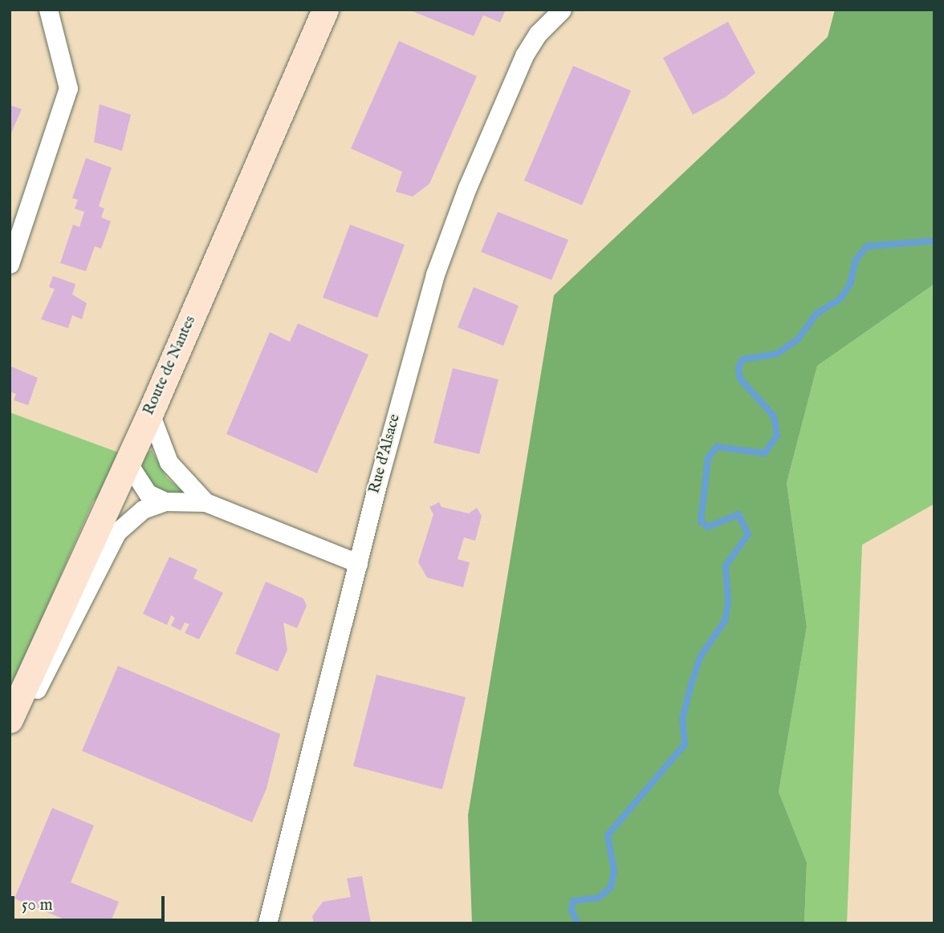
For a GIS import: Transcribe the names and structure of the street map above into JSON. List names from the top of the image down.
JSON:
{
  "streets": {
    "main road": ["Route de Nantes"],
    "street": ["Rue d'Alsace"]
  },
  "scale_bar": "50 m"
}
